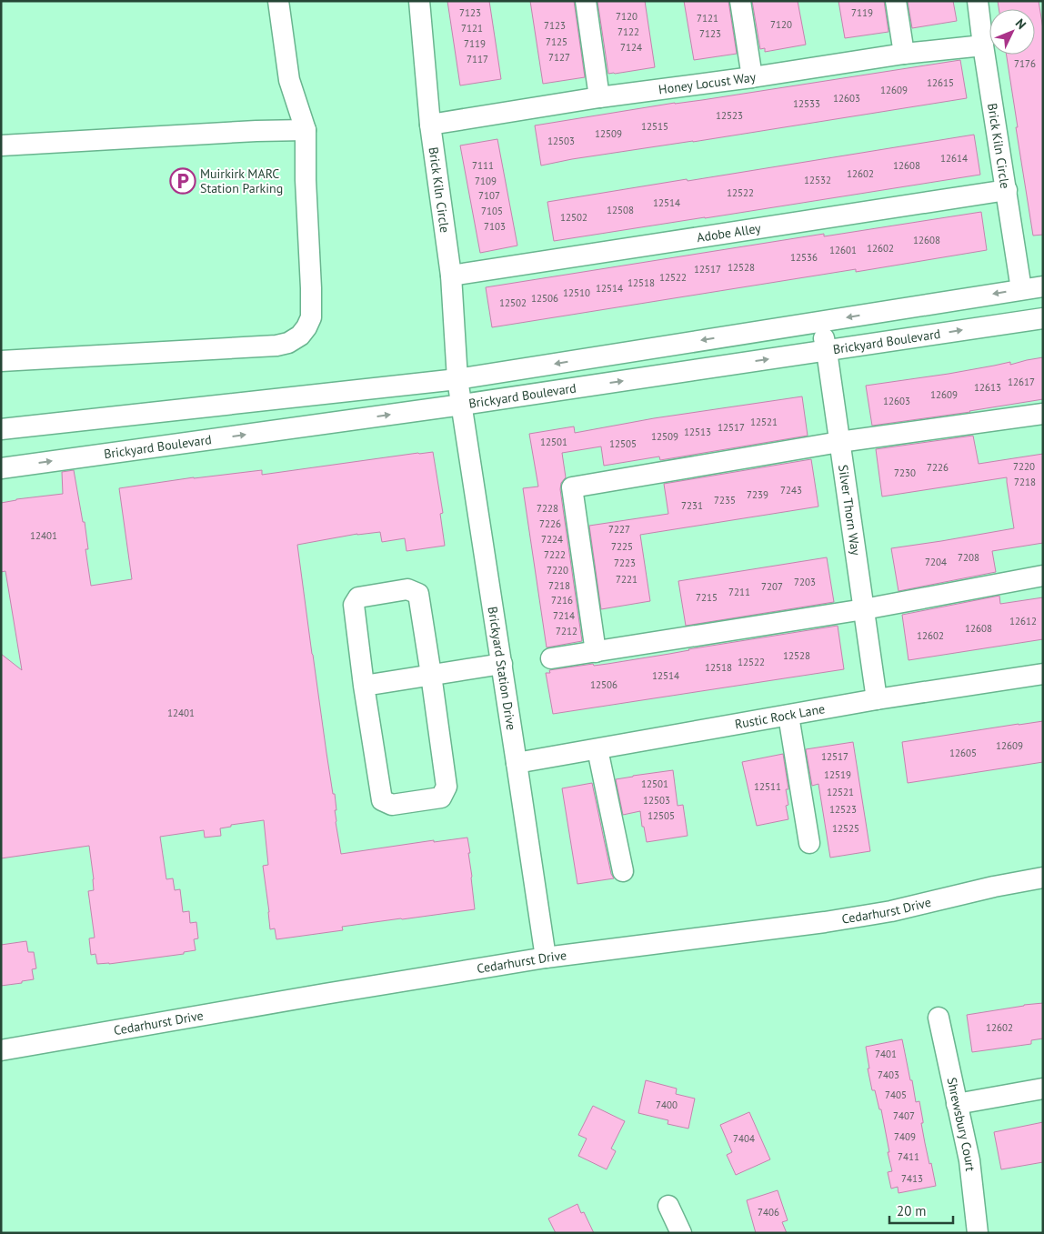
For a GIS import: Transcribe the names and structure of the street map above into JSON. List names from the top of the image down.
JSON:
{
  "streets": {
    "street": [
      "Honey Locust Way",
      "Brick Kiln Circle",
      "Adobe Alley",
      "Brickyard Boulevard",
      "Silver Thorn Way",
      "Brickyard Station Drive",
      "Rustic Rock Lane",
      "Cedarhurst Drive",
      "Shrewsbury Court"
    ]
  },
  "crossings": [
    ["Honey Locust Way", "Brick Kiln Circle"],
    ["Brick Kiln Circle", "Adobe Alley"],
    ["Brick Kiln Circle", "Brickyard Boulevard"],
    ["Brick Kiln Circle", "Brickyard Station Drive"],
    ["Brickyard Boulevard", "Silver Thorn Way"],
    ["Brickyard Boulevard", "Brickyard Station Drive"],
    ["Silver Thorn Way", "Rustic Rock Lane"],
    ["Brickyard Station Drive", "Rustic Rock Lane"],
    ["Brickyard Station Drive", "Cedarhurst Drive"]
  ],
  "places": {
    "parking": ["Muirkirk MARC Station Parking"]
  },
  "house_numbers": [
    "7123",
    "7119",
    "7120",
    "7121",
    "7120",
    "7123",
    "7121",
    "7122",
    "7123",
    "7125",
    "7119",
    "7124",
    "7127",
    "7117",
    "7176",
    "12615",
    "12609",
    "12603",
    "12533",
    "12523",
    "12515",
    "12509",
    "12503",
    "12614",
    "7111",
    "12608",
    "12602",
    "12532",
    "7109",
    "12522",
    "7107",
    "12514",
    "12508",
    "7105",
    "12502",
    "7103",
    "12608",
    "12602",
    "12601",
    "12536",
    "12528",
    "12517",
    "12522",
    "12518",
    "12514",
    "12510",
    "12506",
    "12502",
    "12617",
    "12613",
    "12609",
    "12603",
    "12521",
    "12517",
    "12513",
    "12509",
    "12501",
    "12505",
    "7220",
    "7226",
    "7230",
    "7218",
    "7243",
    "7239",
    "7235",
    "7231",
    "7228",
    "7226",
    "7227",
    "12401",
    "7224",
    "7225",
    "7222",
    "7208",
    "7204",
    "7223",
    "7220",
    "7221",
    "7203",
    "7218",
    "7207",
    "7211",
    "7215",
    "7216",
    "7214",
    "12612",
    "12608",
    "7212",
    "12602",
    "12528",
    "12522",
    "12518",
    "12514",
    "12506",
    "12401",
    "12609",
    "12605",
    "12517",
    "12519",
    "12501",
    "12511",
    "12521",
    "12503",
    "12523",
    "12505",
    "12525",
    "12602",
    "7401",
    "7403",
    "7405",
    "7400",
    "7407",
    "7409",
    "7404",
    "7411",
    "7413",
    "7406"
  ],
  "scale_bar": "20 m",
  "north": "top right"
}
